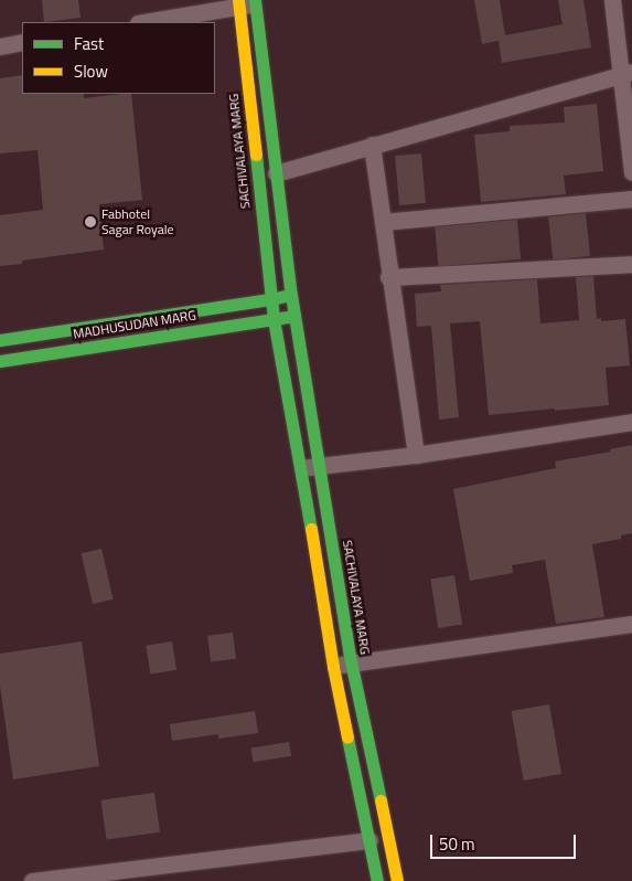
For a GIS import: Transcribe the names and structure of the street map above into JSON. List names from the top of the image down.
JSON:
{
  "streets": {
    "main road": ["SACHIVALAYA MARG", "MADHUSUDAN MARG"]
  },
  "crossings": [
    ["SACHIVALAYA MARG", "MADHUSUDAN MARG"]
  ],
  "places": ["Fabhotel Sagar Royale"],
  "legend": ["Fast", "Slow"],
  "scale_bar": "50 m"
}
